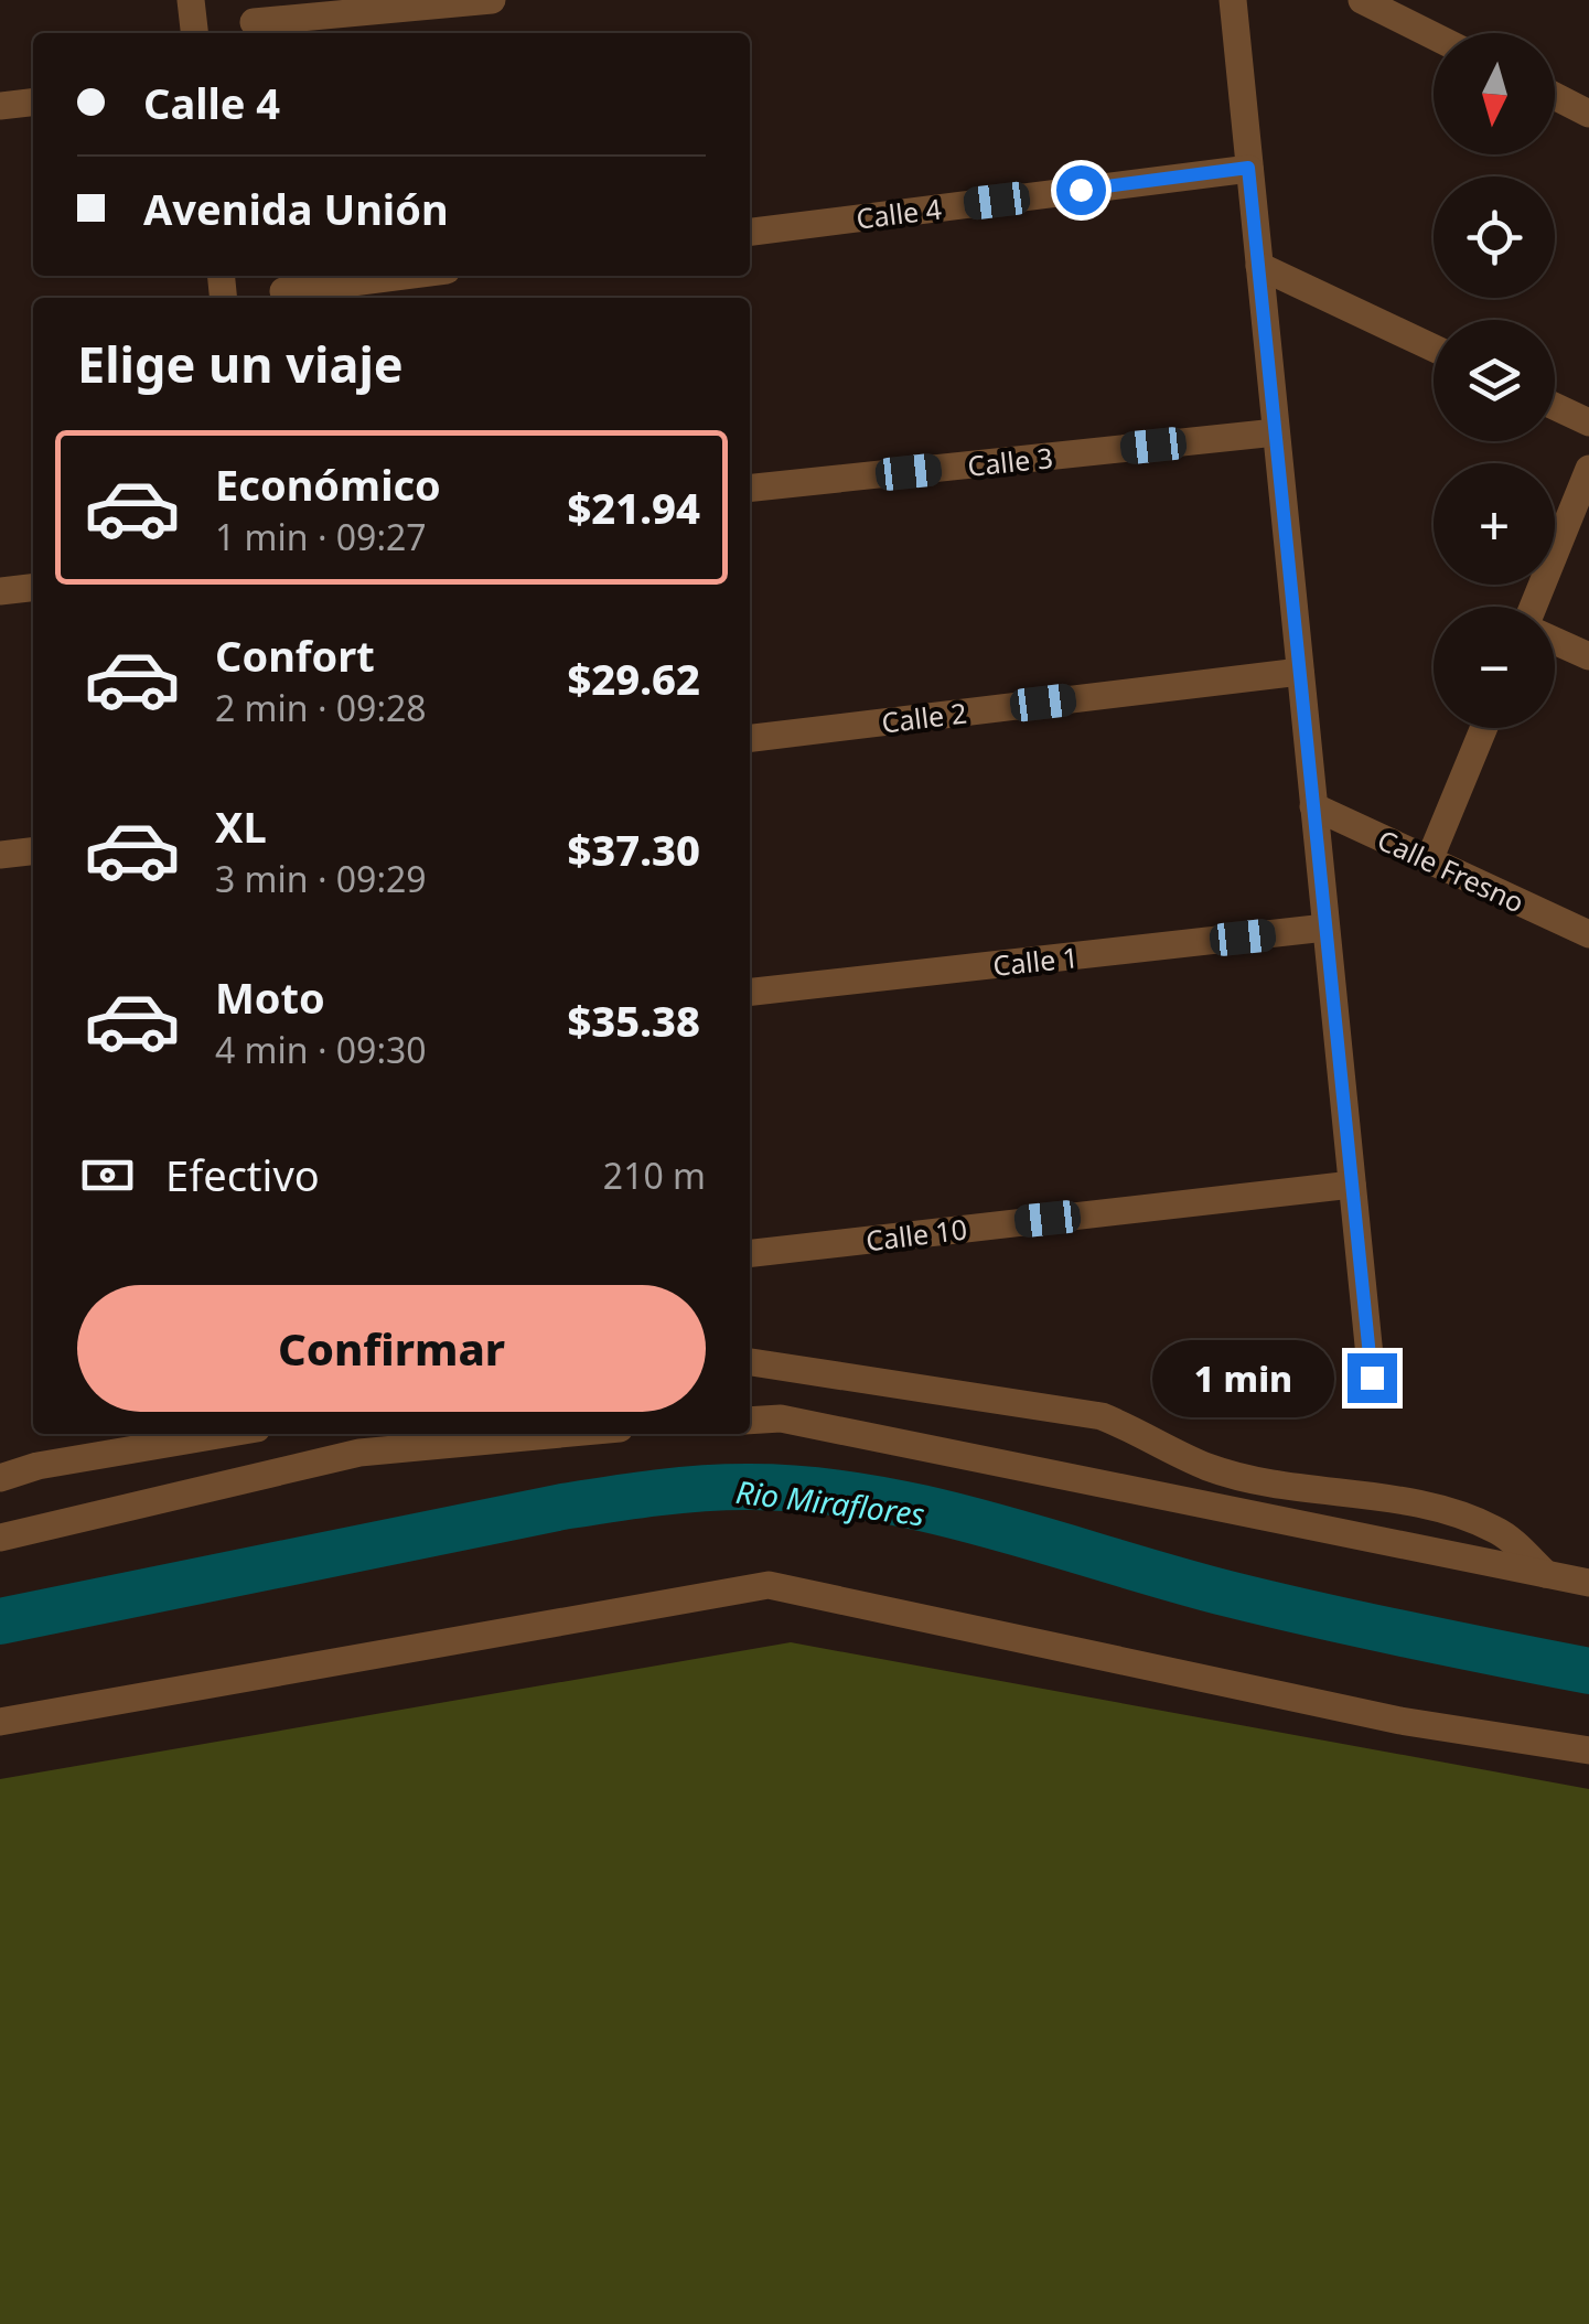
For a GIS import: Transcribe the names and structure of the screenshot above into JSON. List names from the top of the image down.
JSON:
{
  "streets": {
    "street": [
      "Calle 4",
      "Calle 3",
      "Calle 2",
      "Calle Fresno",
      "Calle 1",
      "Calle 10"
    ]
  },
  "water": ["Rio Miraflores"],
  "north": "bottom",
  "page": {
    "map_buttons": ["+", "−"],
    "banner": ["Calle 4", "Avenida Unión"],
    "heading": "Elige un viaje",
    "list": [
      {
        "name": "Económico",
        "note": "1 min · 09:27",
        "value": "$21.94"
      },
      {
        "name": "Confort",
        "note": "2 min · 09:28",
        "value": "$29.62"
      },
      {
        "name": "XL",
        "note": "3 min · 09:29",
        "value": "$37.30"
      },
      {
        "name": "Moto",
        "note": "4 min · 09:30",
        "value": "$35.38"
      }
    ],
    "pay": ["Efectivo", "210 m"],
    "buttons": "Confirmar",
    "bubble": "1 min"
  }
}
